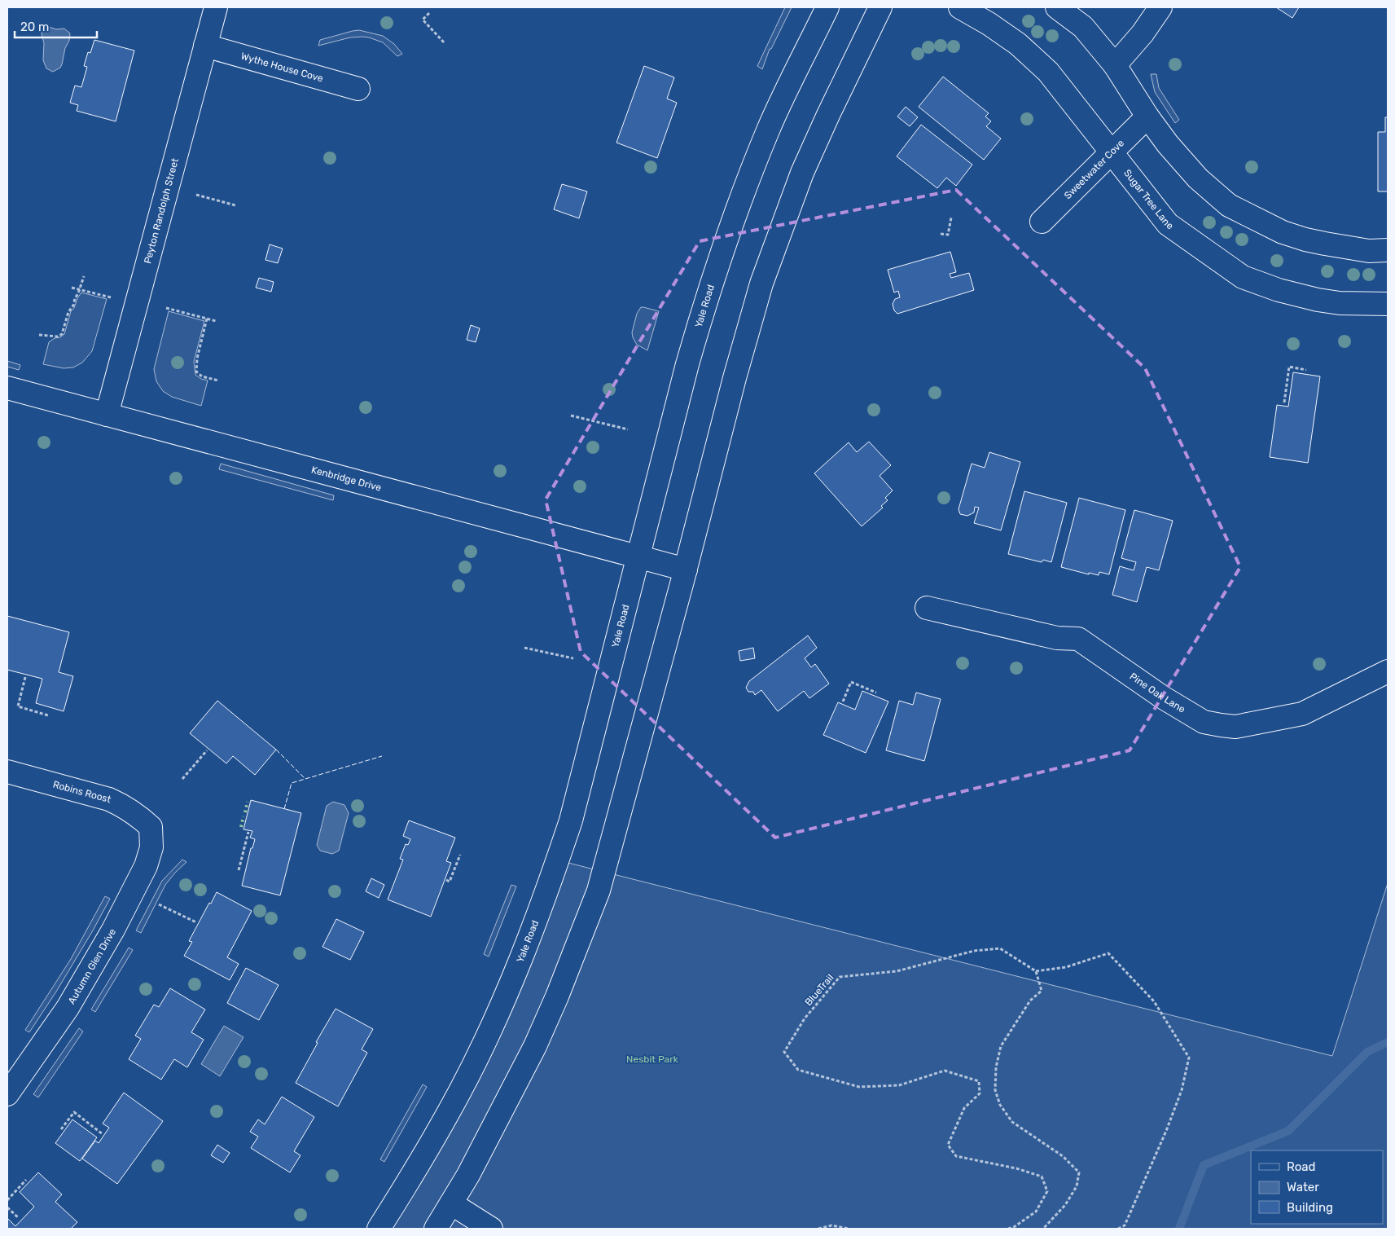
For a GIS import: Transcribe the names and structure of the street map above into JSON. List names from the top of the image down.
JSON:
{
  "streets": {
    "street": [
      "Wythe House Cove",
      "Sweetwater Cove",
      "Sugar Tree Lane",
      "Peyton Randolph Street",
      "Yale Road",
      "Kenbridge Drive",
      "Pine Oak Lane",
      "Robins Roost",
      "Autumn Glen Drive"
    ],
    "path": ["BlueTrail"]
  },
  "crossings": [
    ["Wythe House Cove", "Peyton Randolph Street"],
    ["Sweetwater Cove", "Sugar Tree Lane"],
    ["Peyton Randolph Street", "Kenbridge Drive"],
    ["Yale Road", "Kenbridge Drive"],
    ["Robins Roost", "Autumn Glen Drive"]
  ],
  "parks": ["Nesbit Park"],
  "legend": ["Road", "Water", "Building"],
  "scale_bar": "20 m"
}
